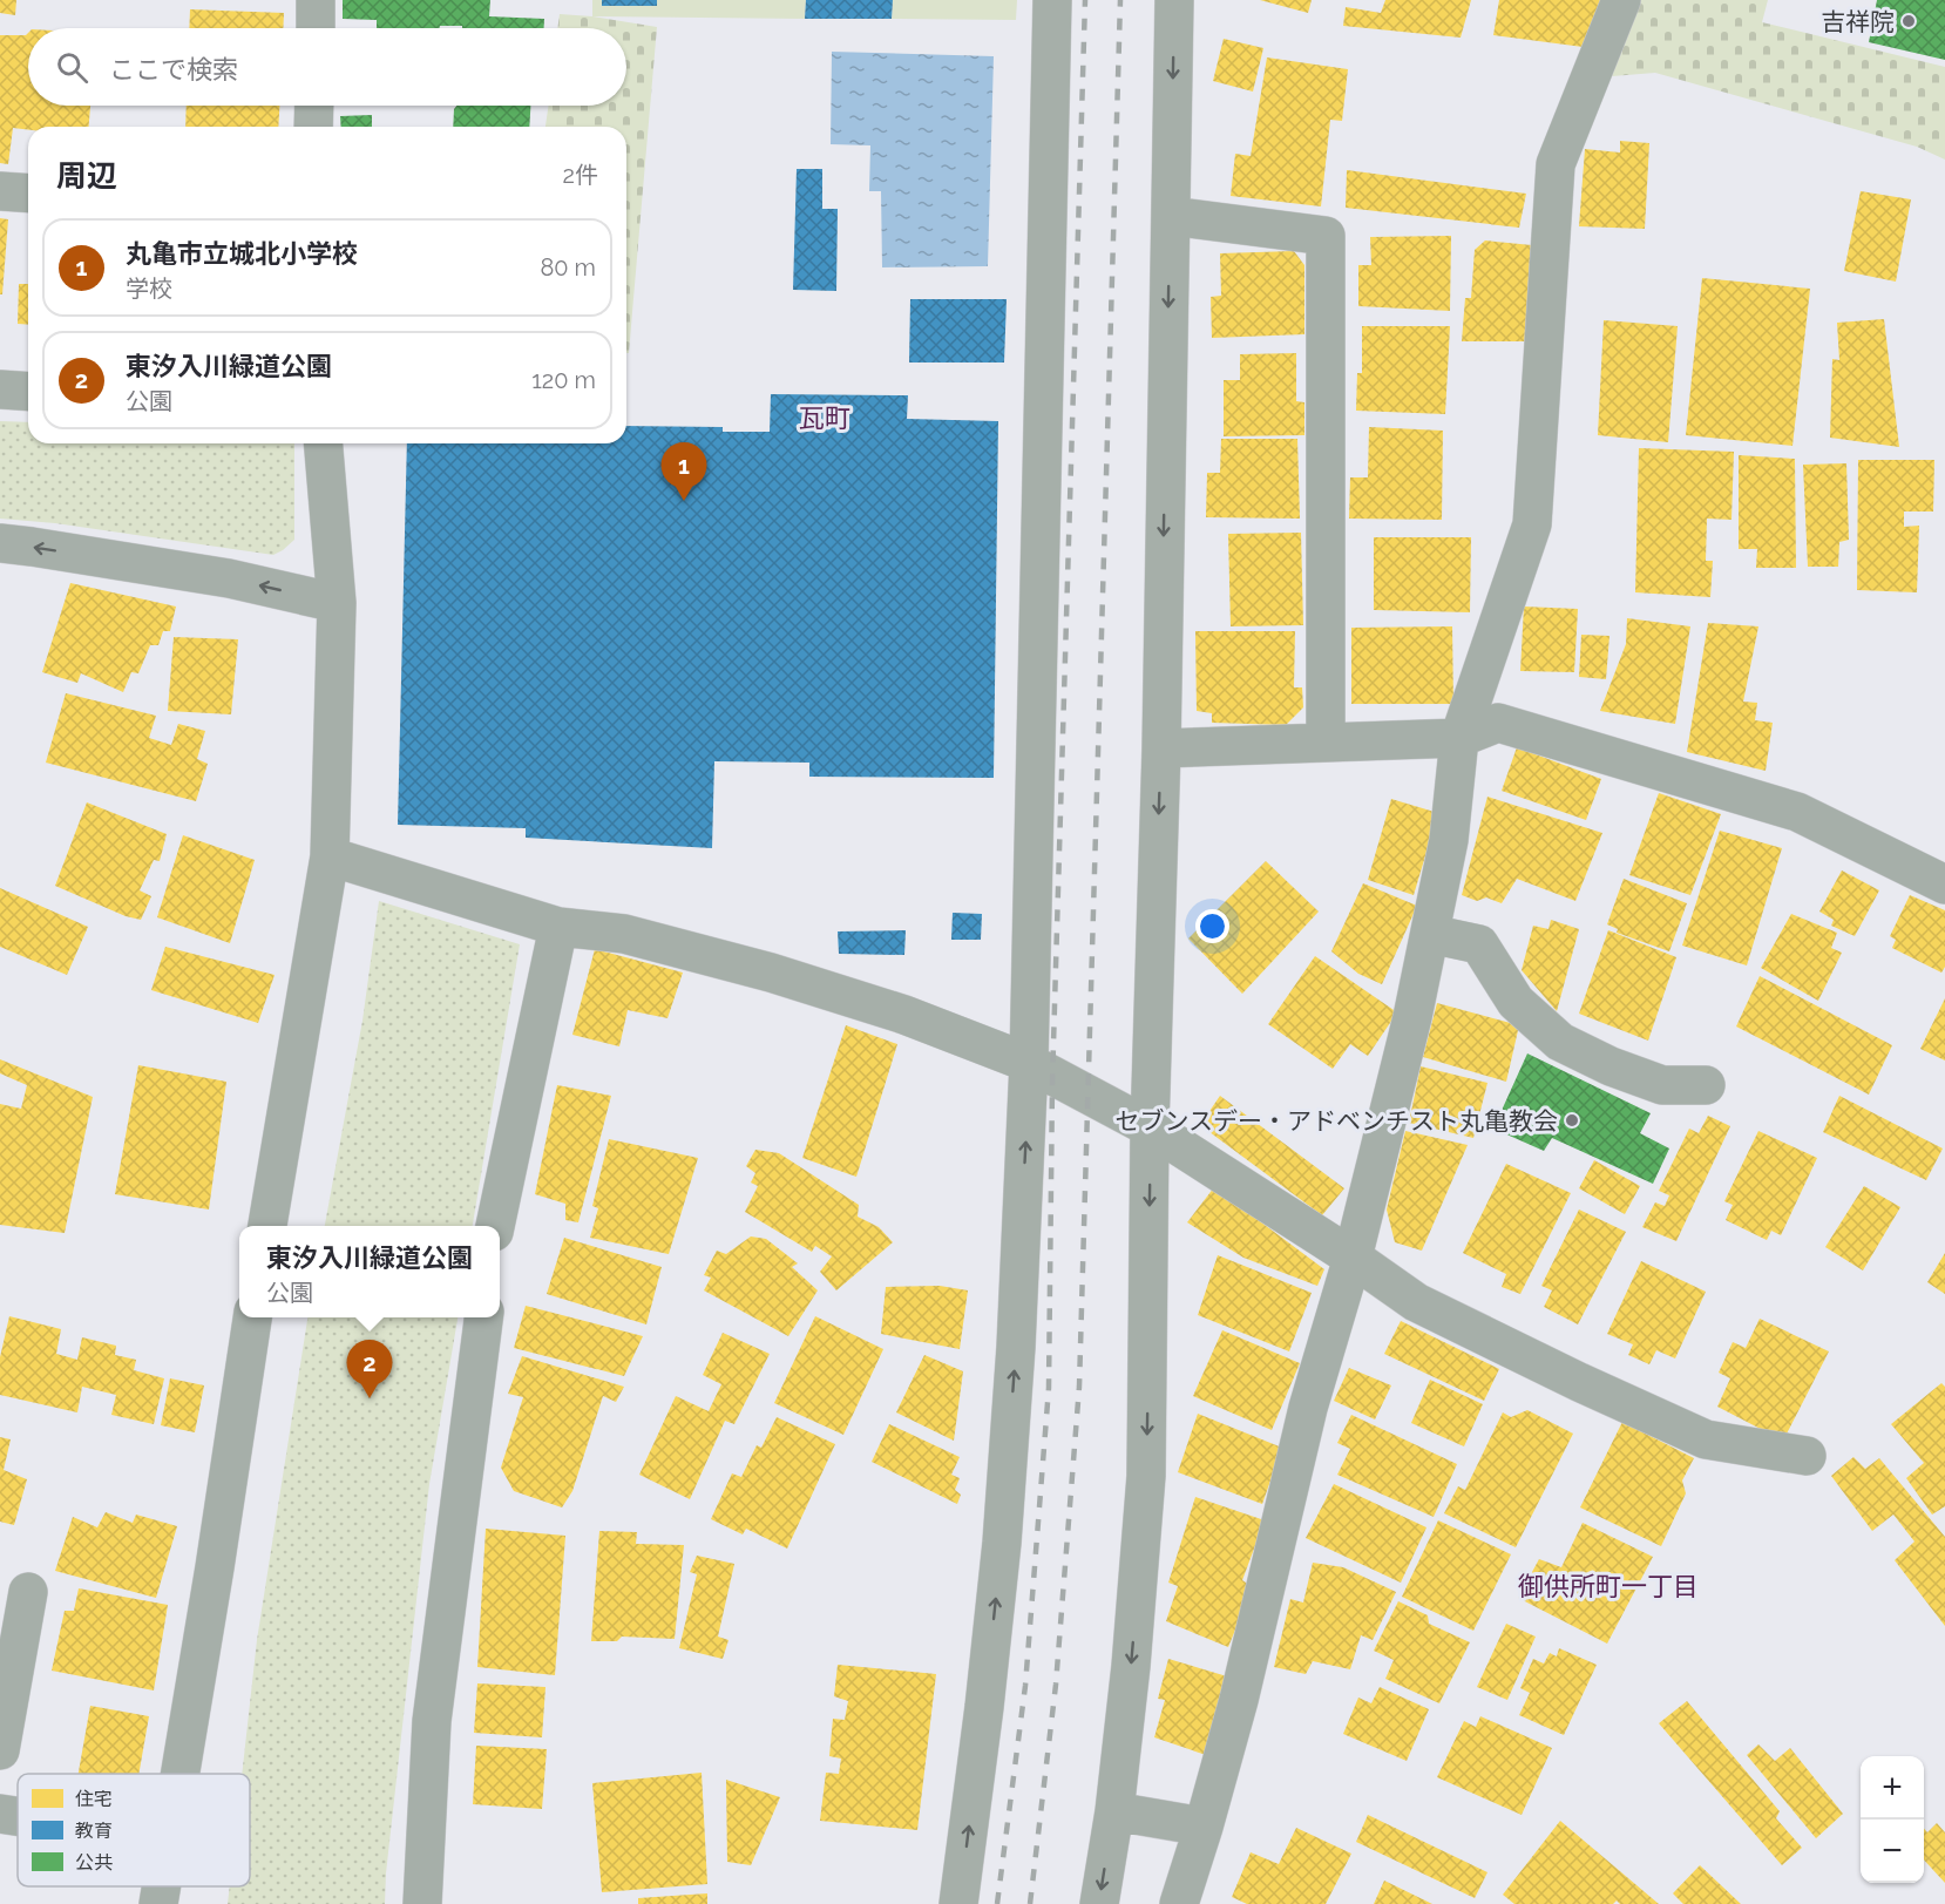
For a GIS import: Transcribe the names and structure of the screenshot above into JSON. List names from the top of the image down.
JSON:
{
  "districts": ["瓦町", "御供所町一丁目"],
  "places": ["吉祥院", "セブンスデー・アドベンチスト丸亀教会"],
  "legend": ["住宅", "教育", "公共"],
  "page": {
    "search": "ここで検索",
    "heading": ["周辺", "2件"],
    "list": [
      {
        "mark": "1",
        "name": "丸亀市立城北小学校",
        "note": "学校",
        "value": "80 m"
      },
      {
        "mark": "2",
        "name": "東汐入川緑道公園",
        "note": "公園",
        "value": "120 m"
      }
    ],
    "pins": ["1", "2"],
    "popup": ["東汐入川緑道公園", "公園"],
    "map_buttons": ["+", "−"]
  }
}
